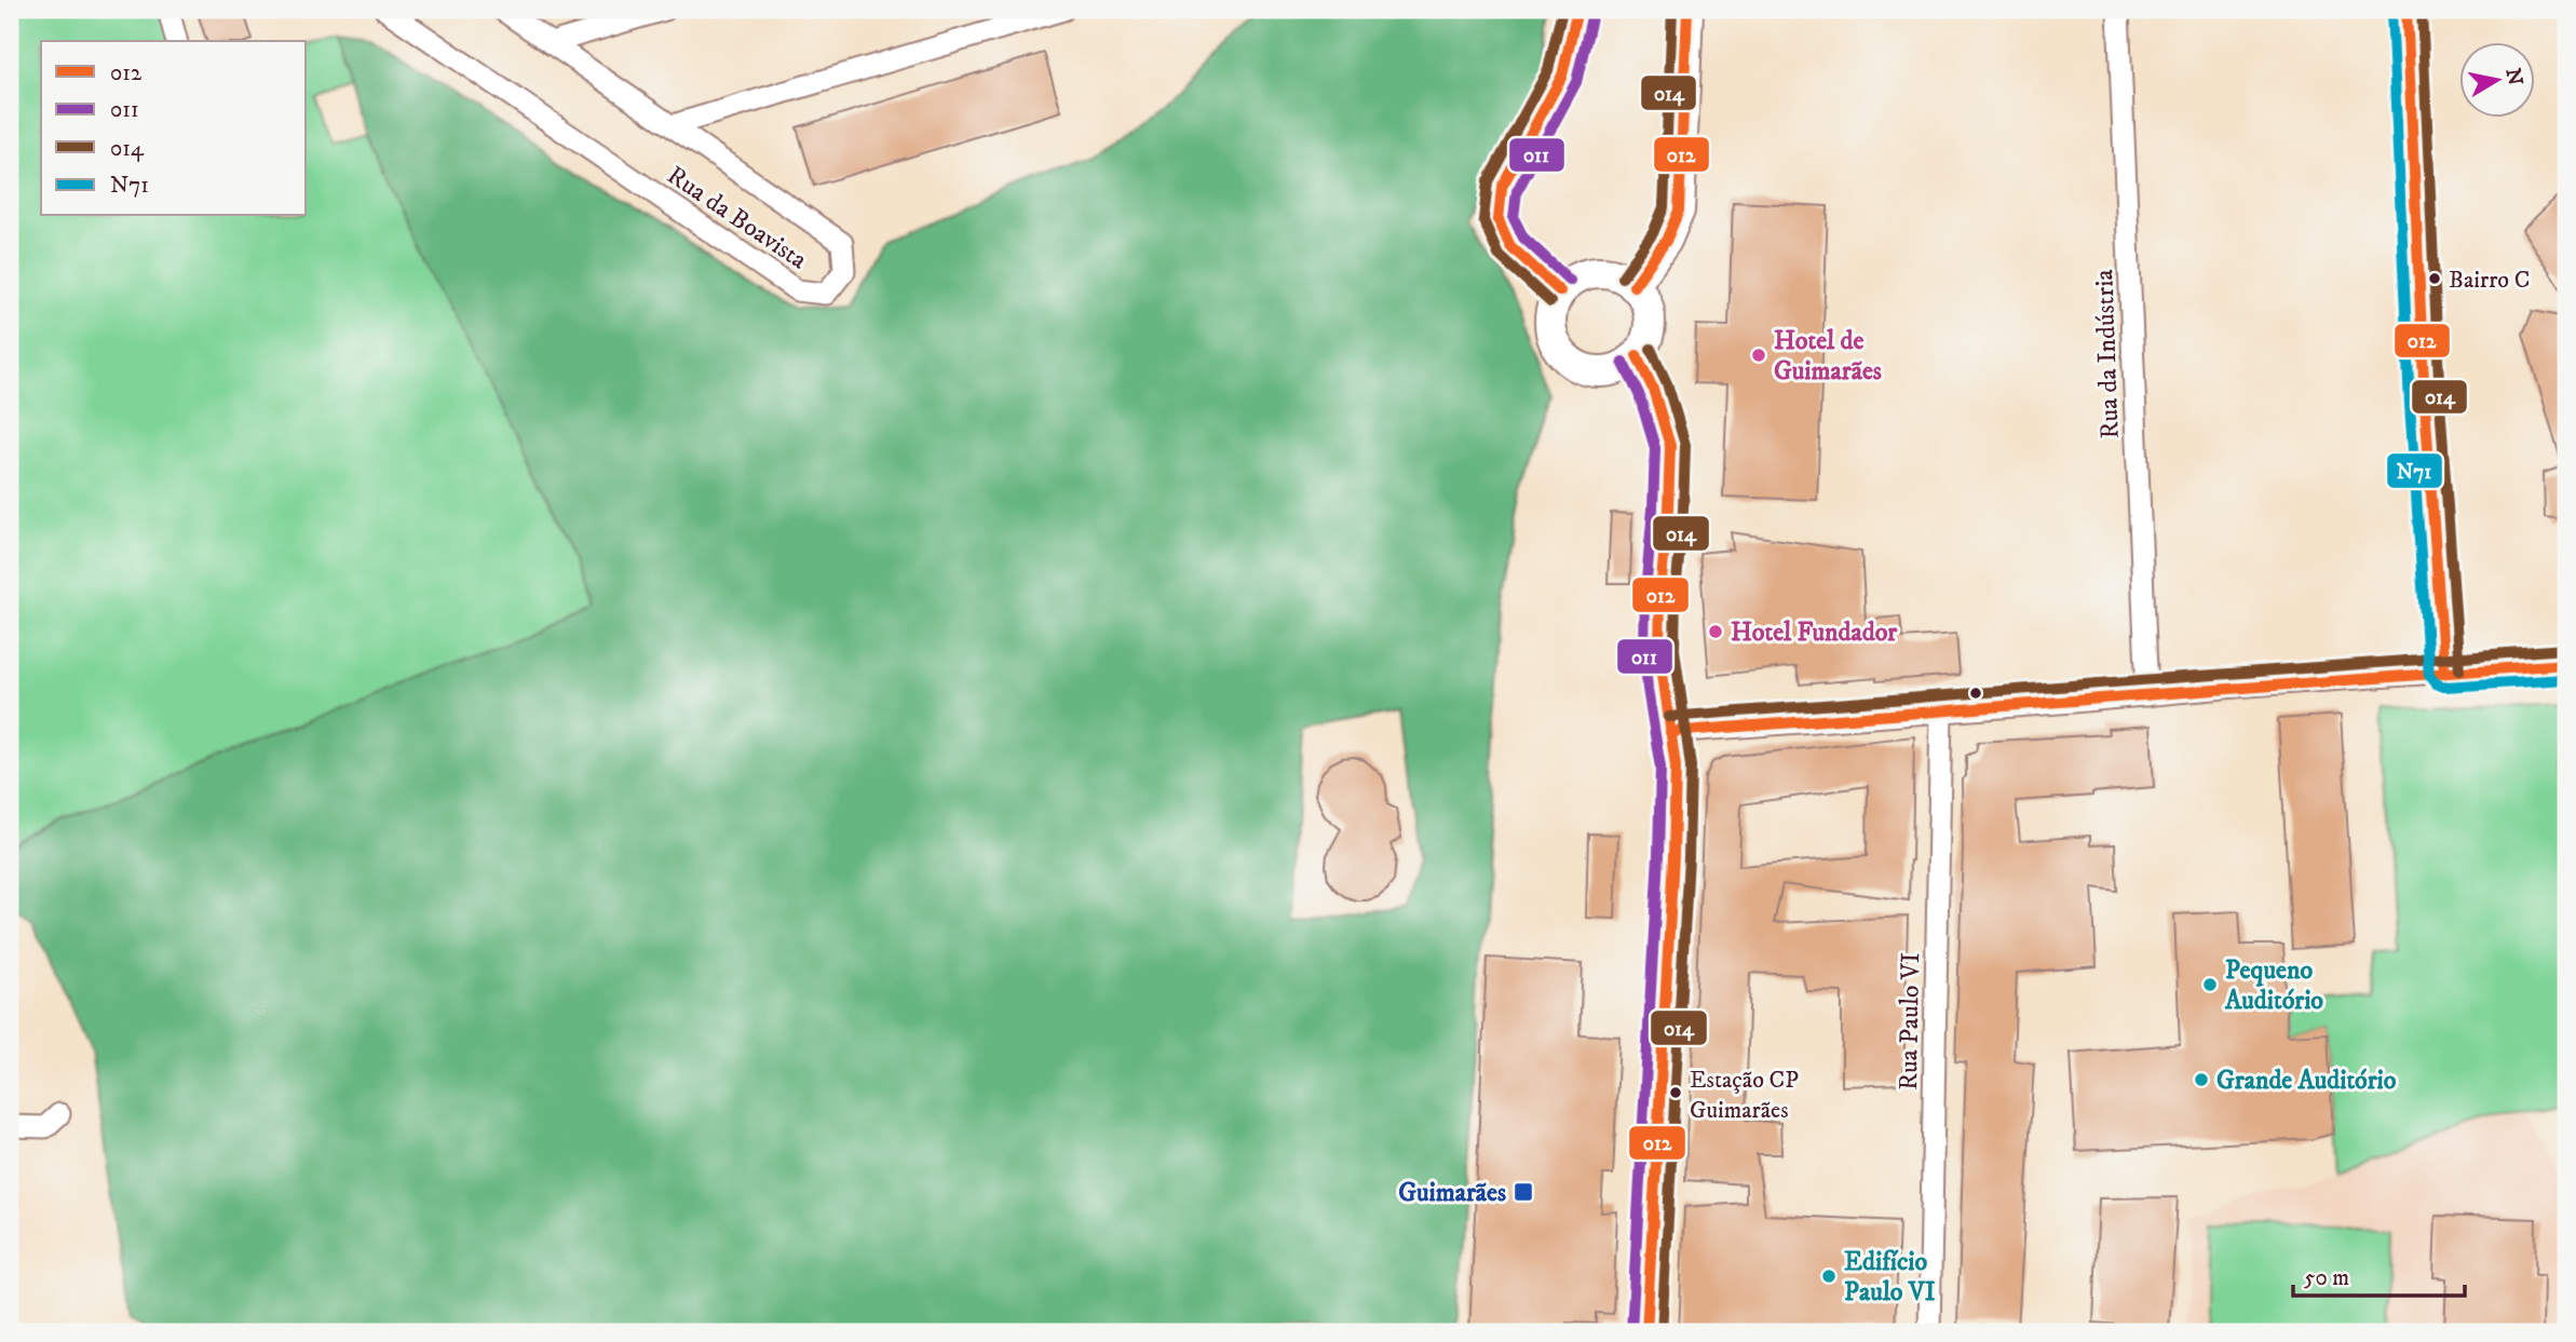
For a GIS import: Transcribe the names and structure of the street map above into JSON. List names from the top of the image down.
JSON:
{
  "streets": {
    "street": ["Rua da Boavista", "Rua da Indústria", "Rua Paulo VI"]
  },
  "places": {
    "other": [
      "Bairro C",
      "Hotel de Guimarães",
      "Hotel Fundador",
      "Pequeno Auditório",
      "Grande Auditório",
      "Estação CP Guimarães",
      "Edifício Paulo VI"
    ],
    "transit": ["Guimarães"]
  },
  "lines": [
    "transit line 012",
    "transit line 014",
    "transit line N71",
    "transit line 011"
  ],
  "legend": [
    "012",
    "011",
    "014",
    "N71"
  ],
  "scale_bar": "50 m",
  "north": "right"
}
